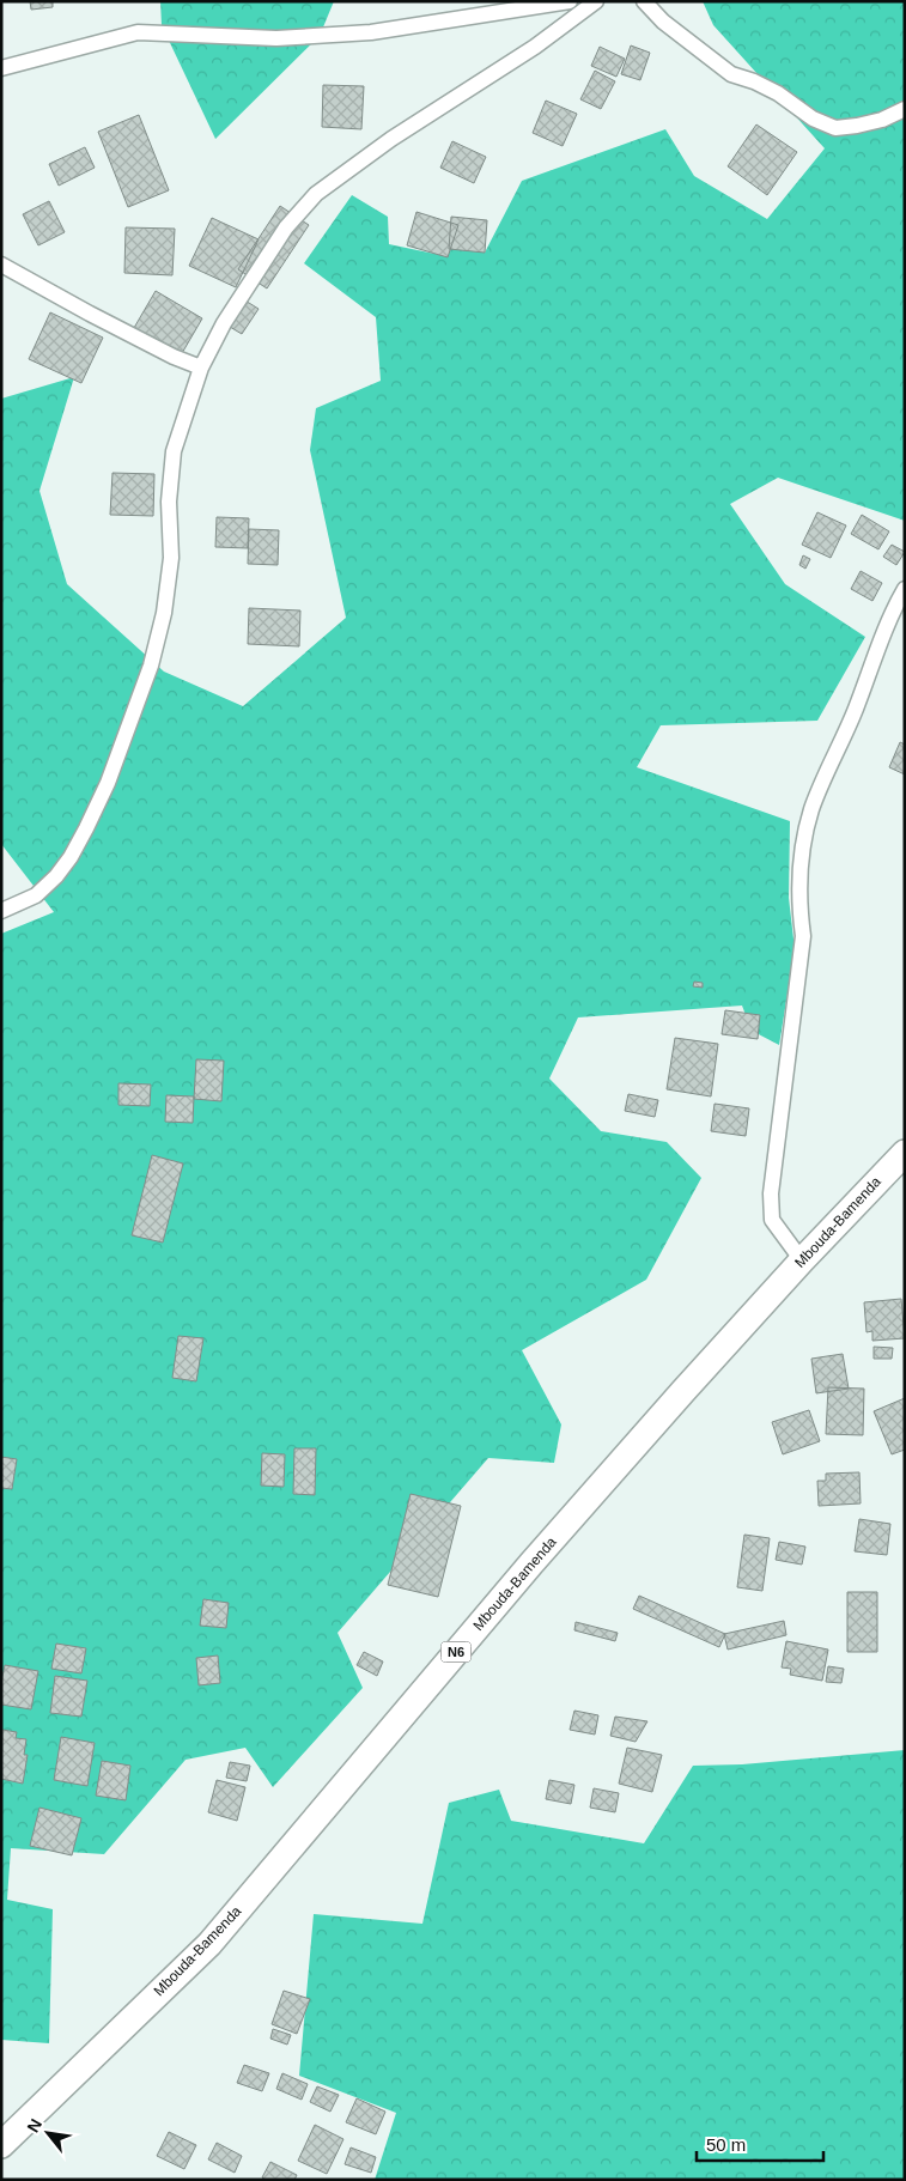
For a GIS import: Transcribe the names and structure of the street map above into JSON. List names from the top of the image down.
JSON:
{
  "streets": {
    "highway": ["Mbouda-Bamenda", "N6"]
  },
  "scale_bar": "50 m",
  "north": "top left"
}
